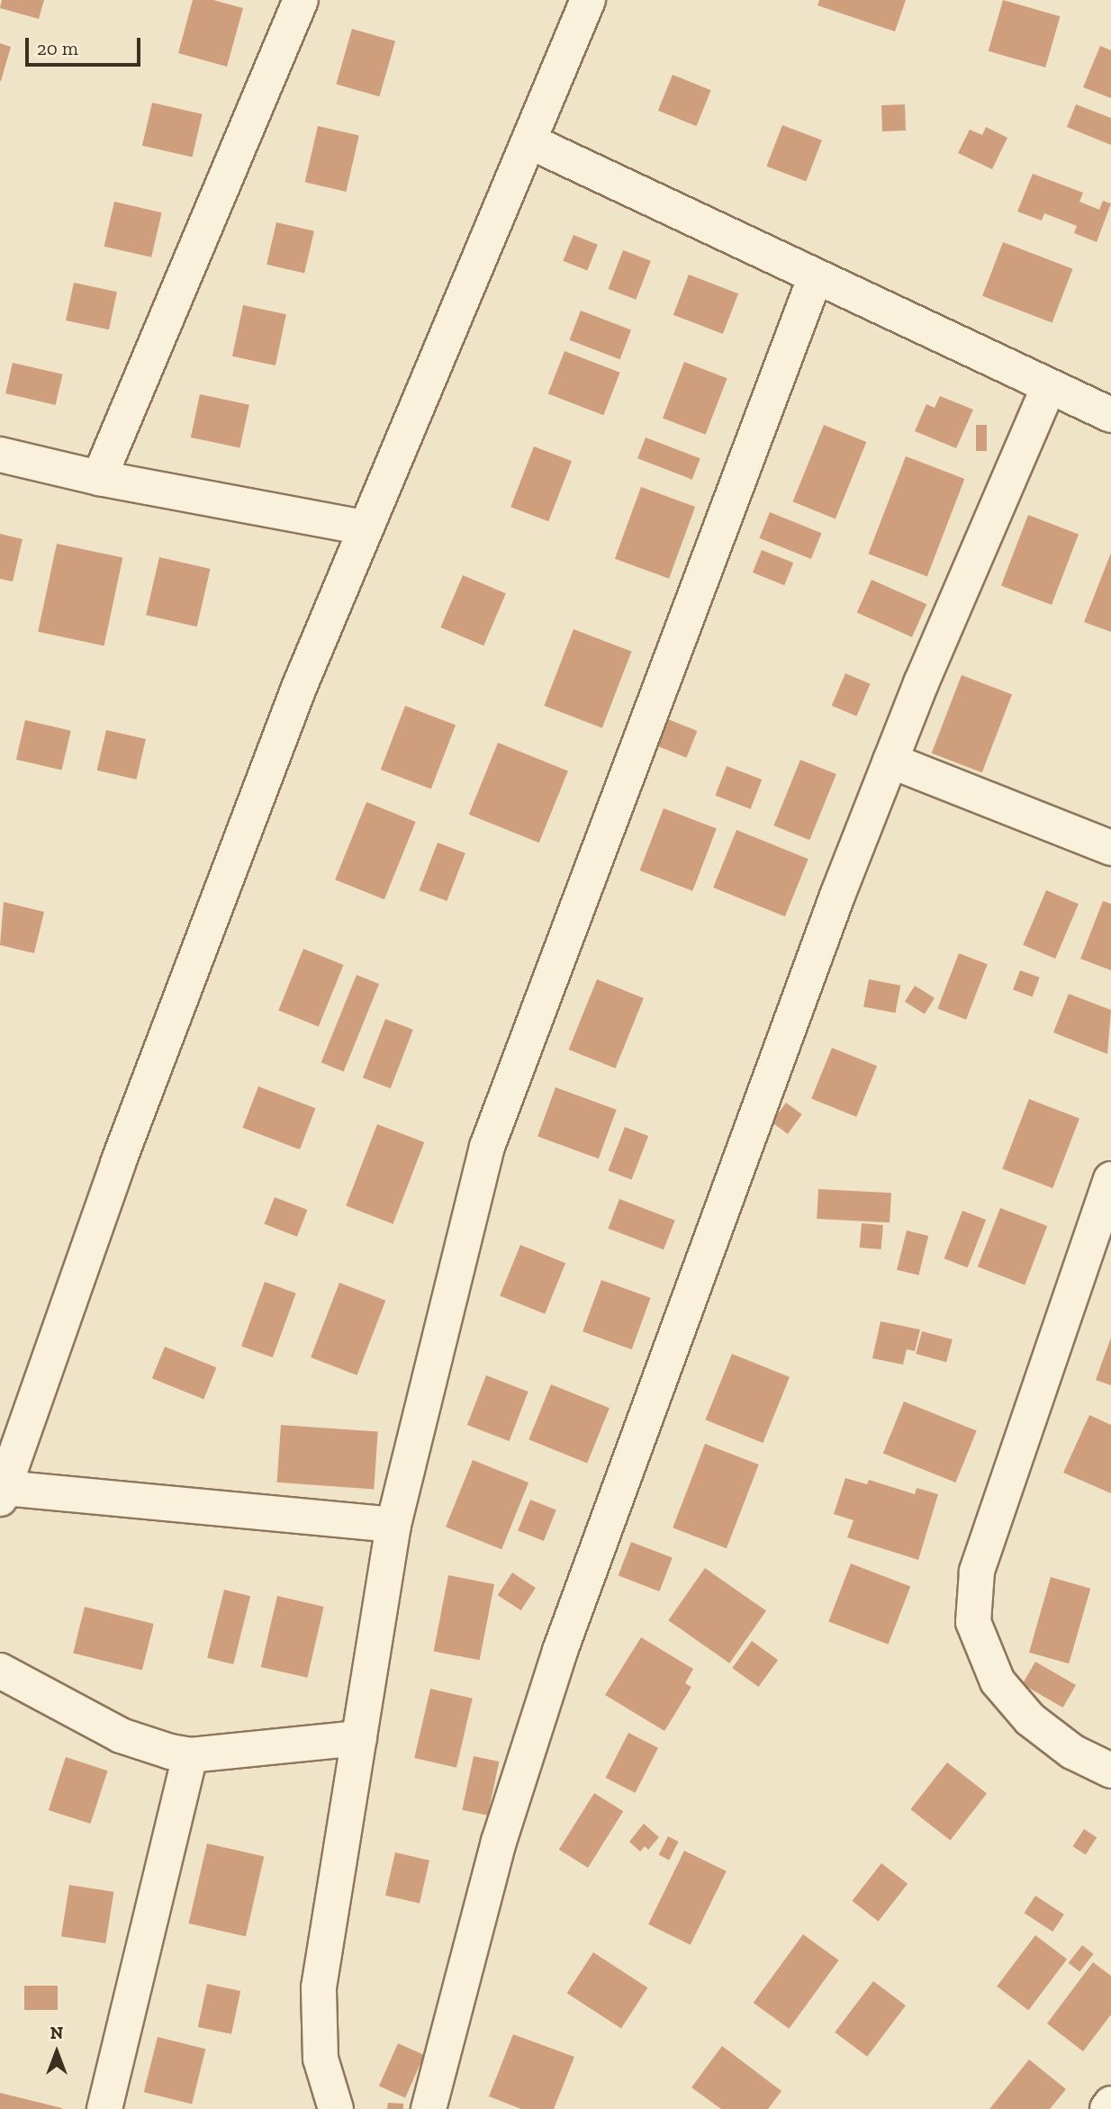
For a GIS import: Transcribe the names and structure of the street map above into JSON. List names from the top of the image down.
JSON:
{
  "scale_bar": "20 m",
  "north": "top"
}
